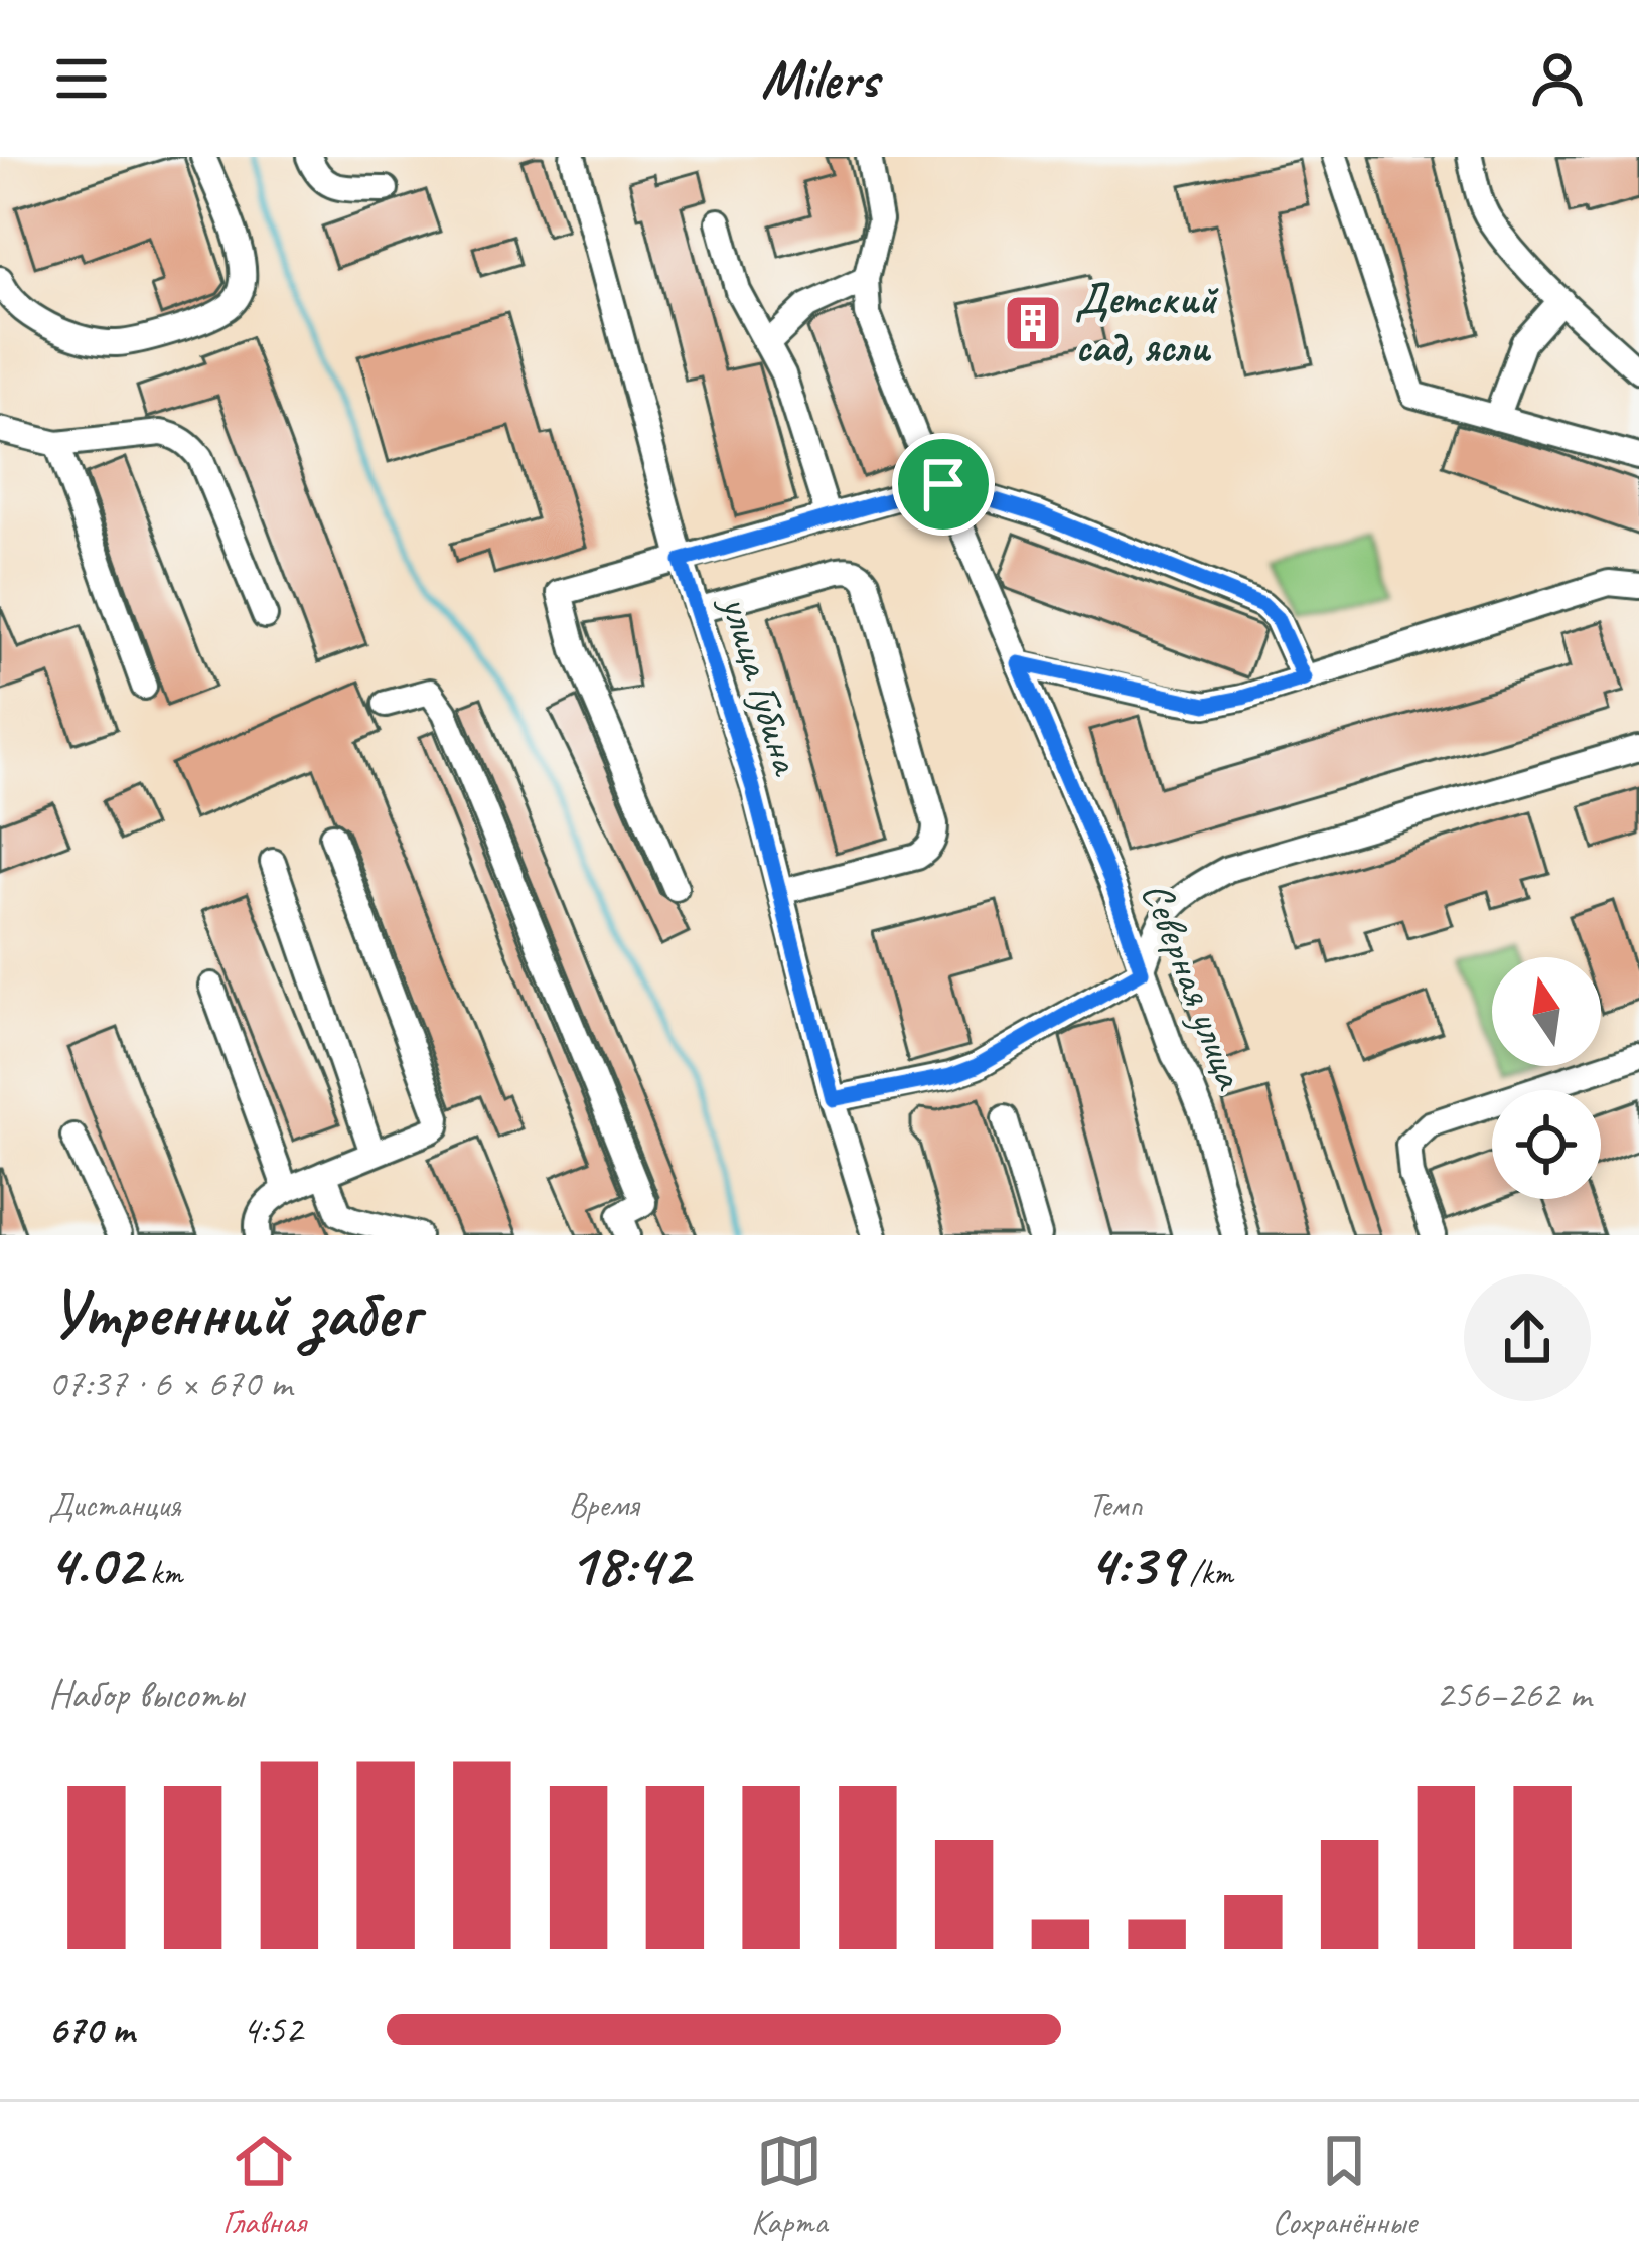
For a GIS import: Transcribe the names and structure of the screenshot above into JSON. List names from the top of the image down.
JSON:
{
  "streets": {
    "street": ["улица Губина", "Северная улица"]
  },
  "places": {
    "building": ["Детский сад, ясли"]
  },
  "north": "top",
  "page": {
    "header": "Milers",
    "heading": ["Утренний забег", "07:37 · 6 × 670 m"],
    "stats": [
      ["Дистанция", "4.02 km"],
      ["Время", "18:42"],
      ["Темп", "4:39 /km"]
    ],
    "chart": ["Набор высоты", "256–262 m"],
    "list": [
      {
        "name": "670 m",
        "note": "4:52"
      }
    ],
    "tabs": ["Главная", "Карта", "Сохранённые"]
  }
}
